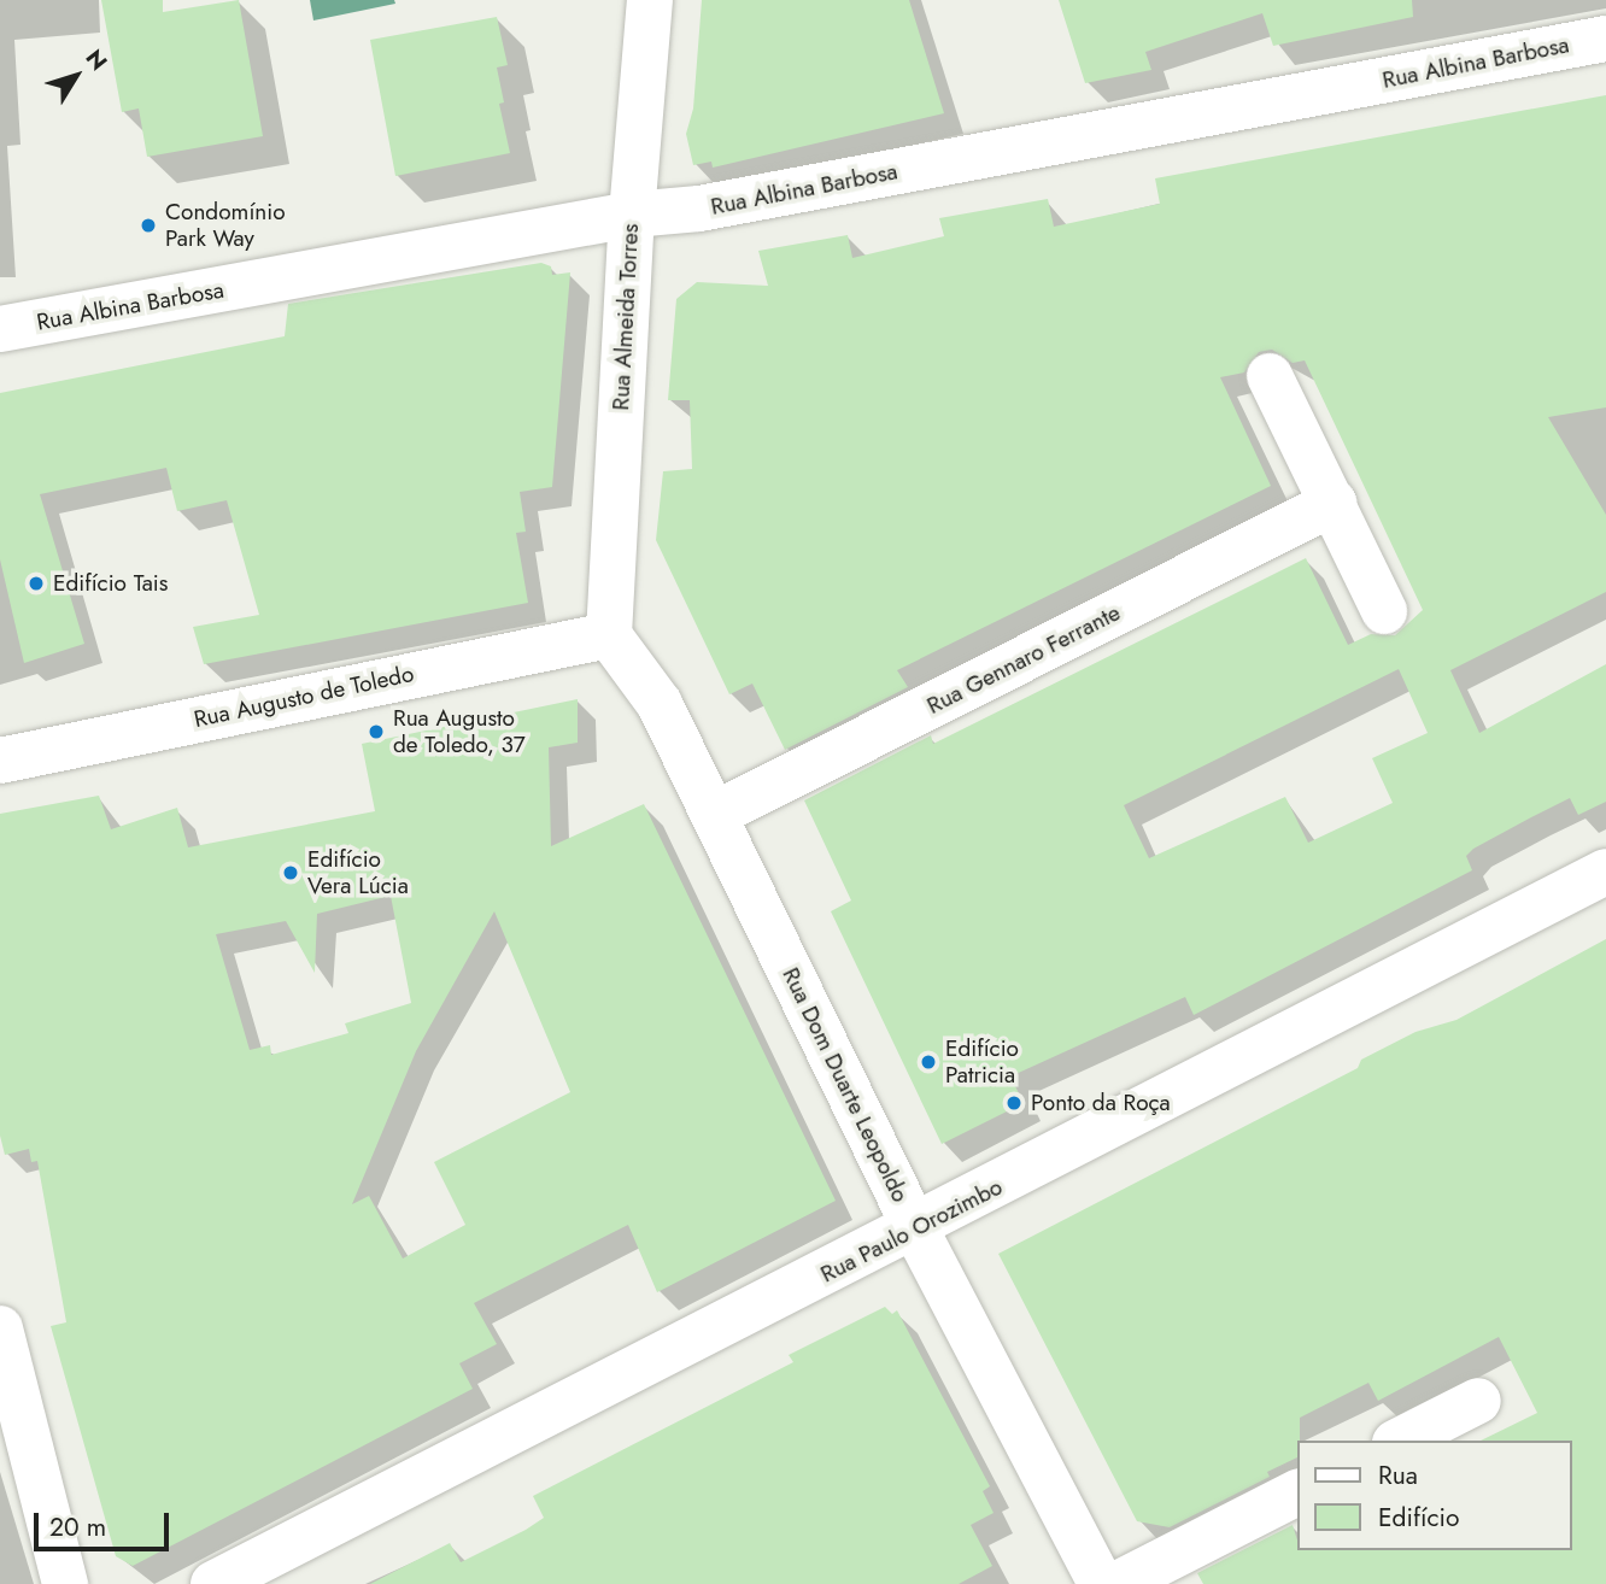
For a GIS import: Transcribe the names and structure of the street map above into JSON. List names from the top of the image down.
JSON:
{
  "streets": {
    "street": [
      "Rua Albina Barbosa",
      "Rua Almeida Torres",
      "Rua Gennaro Ferrante",
      "Rua Augusto de Toledo",
      "Rua Dom Duarte Leopoldo",
      "Rua Paulo Orozimbo"
    ]
  },
  "crossings": [
    ["Rua Albina Barbosa", "Rua Almeida Torres"],
    ["Rua Almeida Torres", "Rua Augusto de Toledo"],
    ["Rua Almeida Torres", "Rua Dom Duarte Leopoldo"],
    ["Rua Gennaro Ferrante", "Rua Dom Duarte Leopoldo"],
    ["Rua Augusto de Toledo", "Rua Dom Duarte Leopoldo"],
    ["Rua Dom Duarte Leopoldo", "Rua Paulo Orozimbo"]
  ],
  "places": [
    "Condomínio Park Way",
    "Edifício Tais",
    "Rua Augusto de Toledo, 37",
    "Edifício Vera Lúcia",
    "Edifício Patricia",
    "Ponto da Roça"
  ],
  "legend": ["Rua", "Edifício"],
  "scale_bar": "20 m",
  "north": "top right"
}
